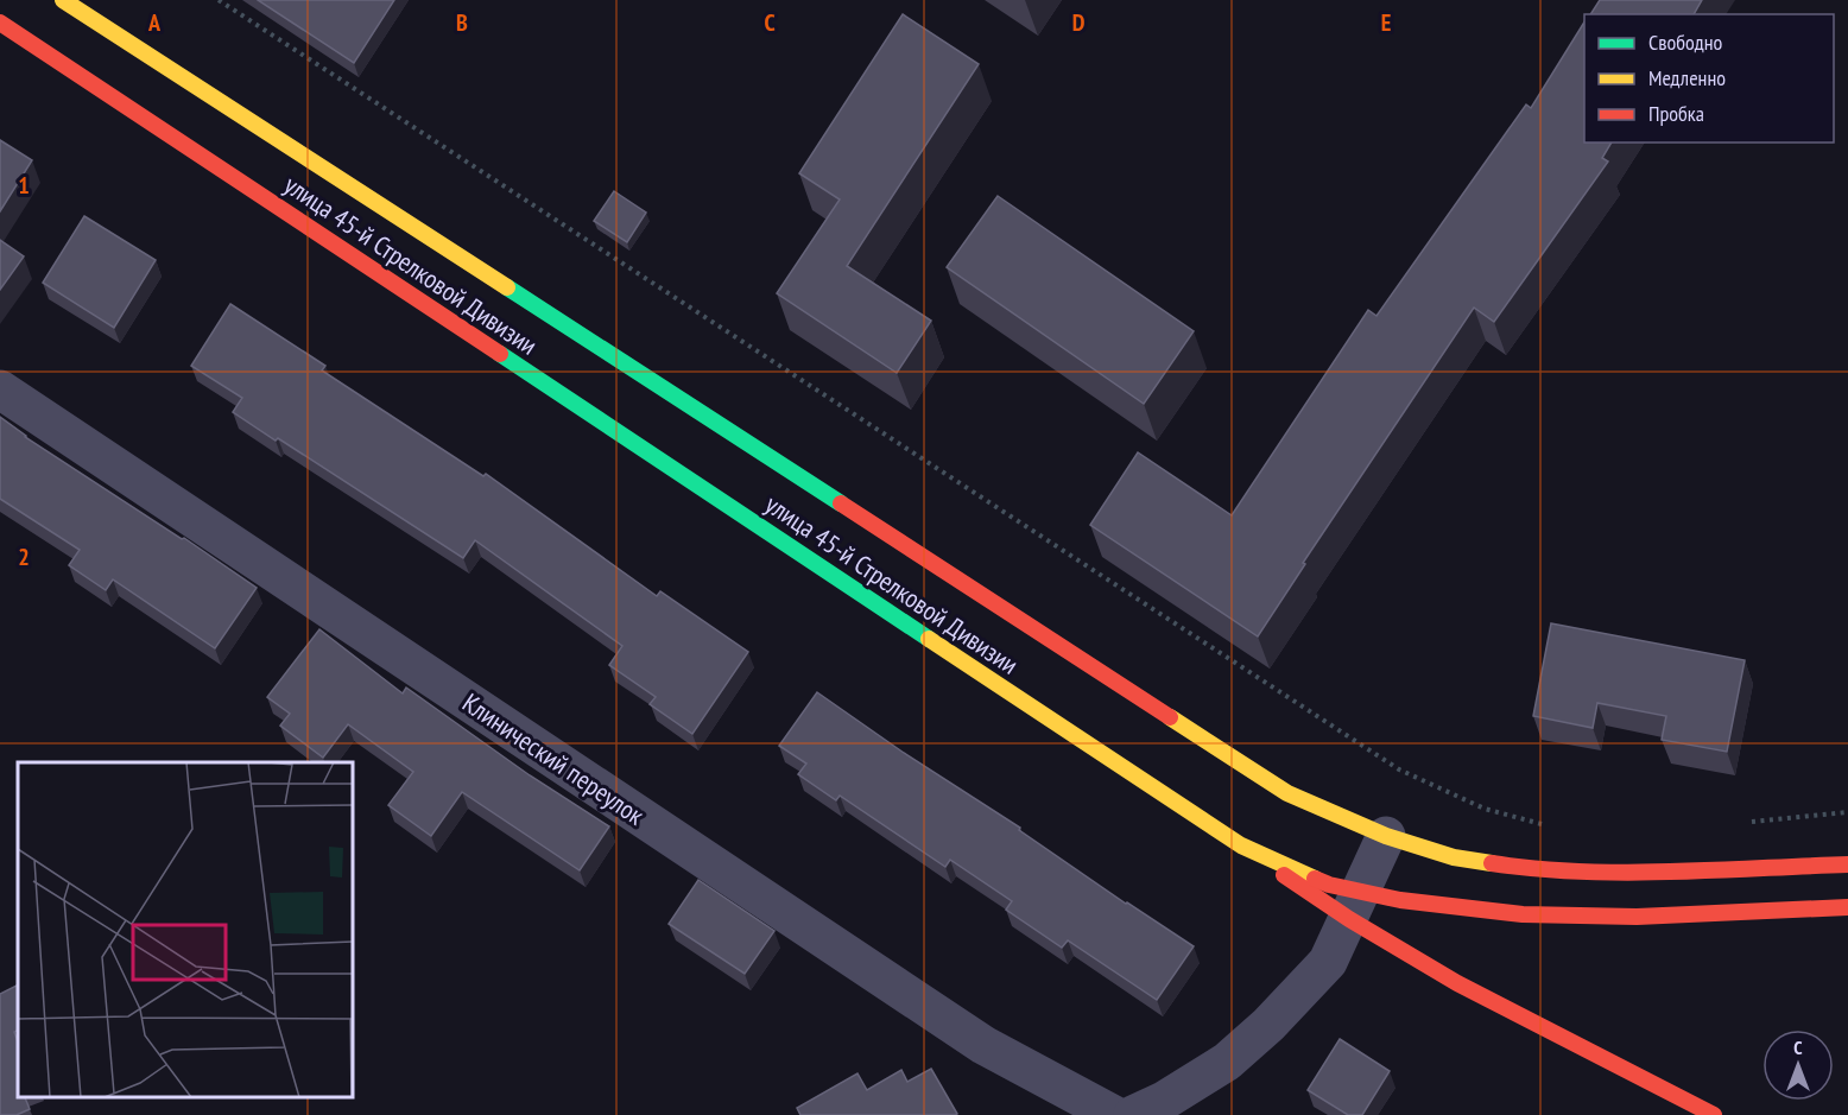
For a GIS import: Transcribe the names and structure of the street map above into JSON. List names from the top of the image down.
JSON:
{
  "streets": {
    "main road": ["улица 45-й Стрелковой Дивизии"],
    "street": ["Клинический переулок"]
  },
  "legend": ["Свободно", "Медленно", "Пробка"],
  "north": "top",
  "grid": {
    "columns": [
      "A",
      "B",
      "C",
      "D",
      "E"
    ],
    "rows": ["1", "2"]
  }
}
